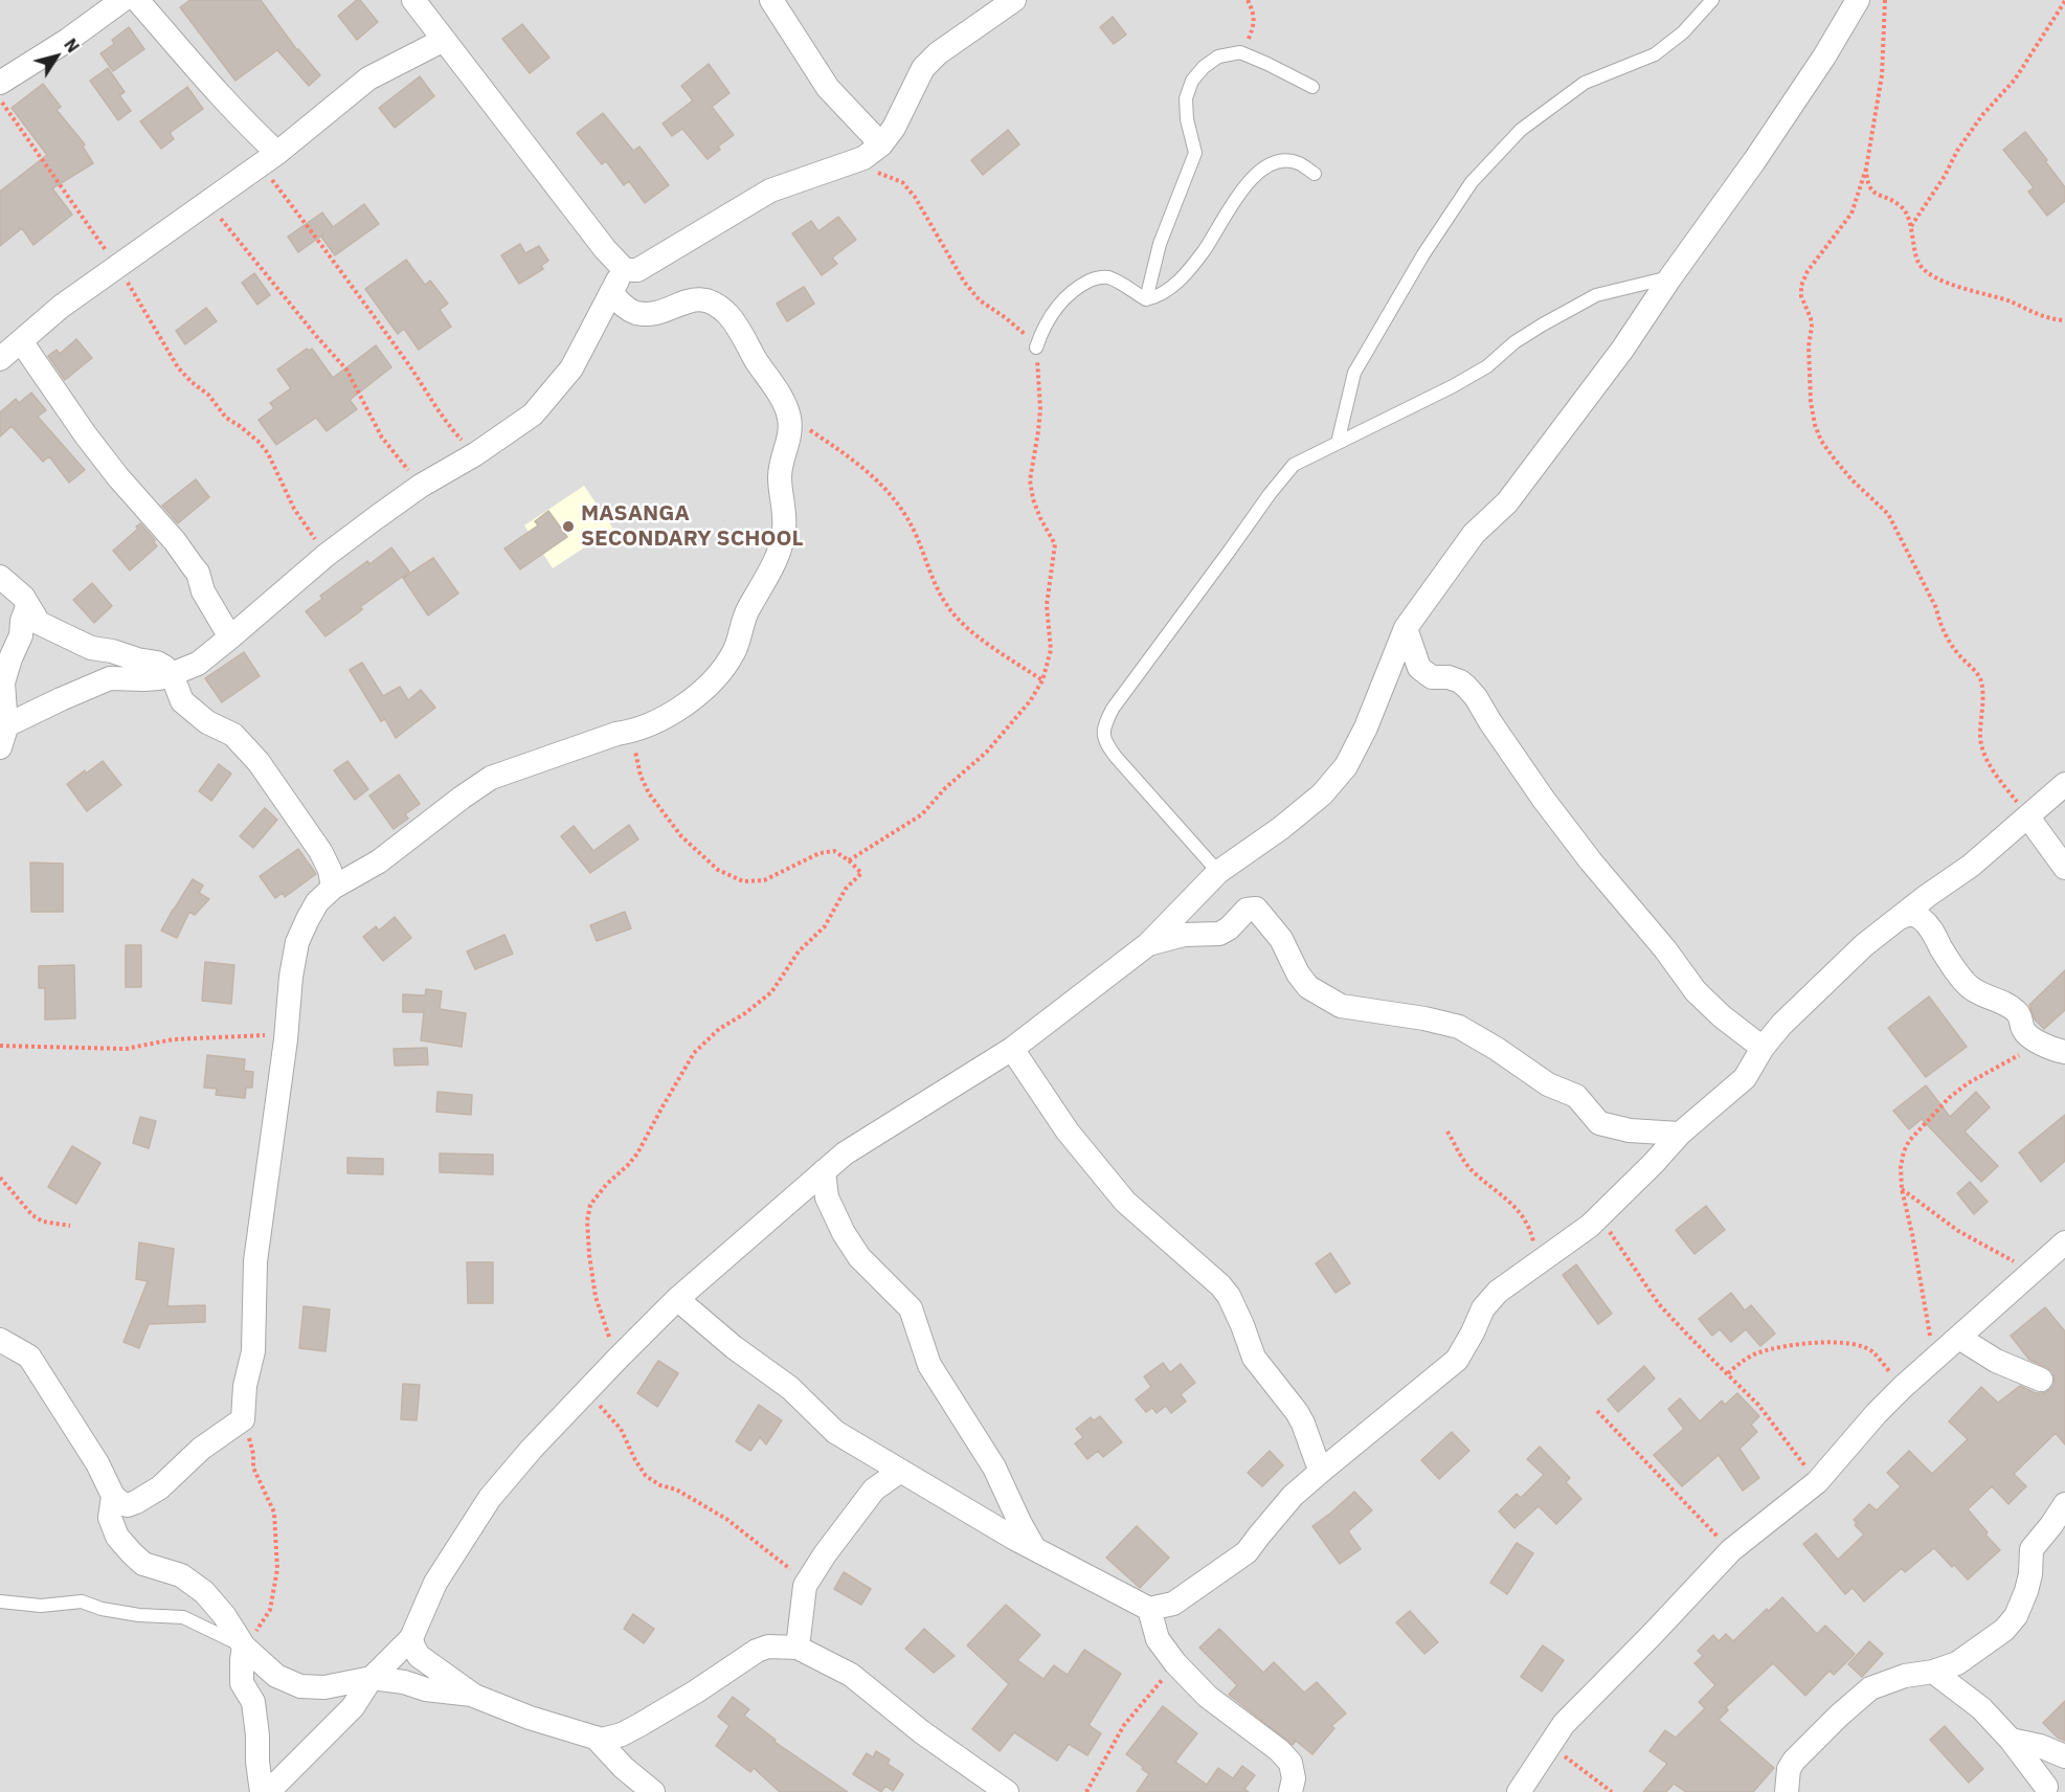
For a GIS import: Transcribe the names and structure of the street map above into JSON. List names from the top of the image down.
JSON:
{
  "places": ["MASANGA SECONDARY SCHOOL"],
  "north": "top right"
}
